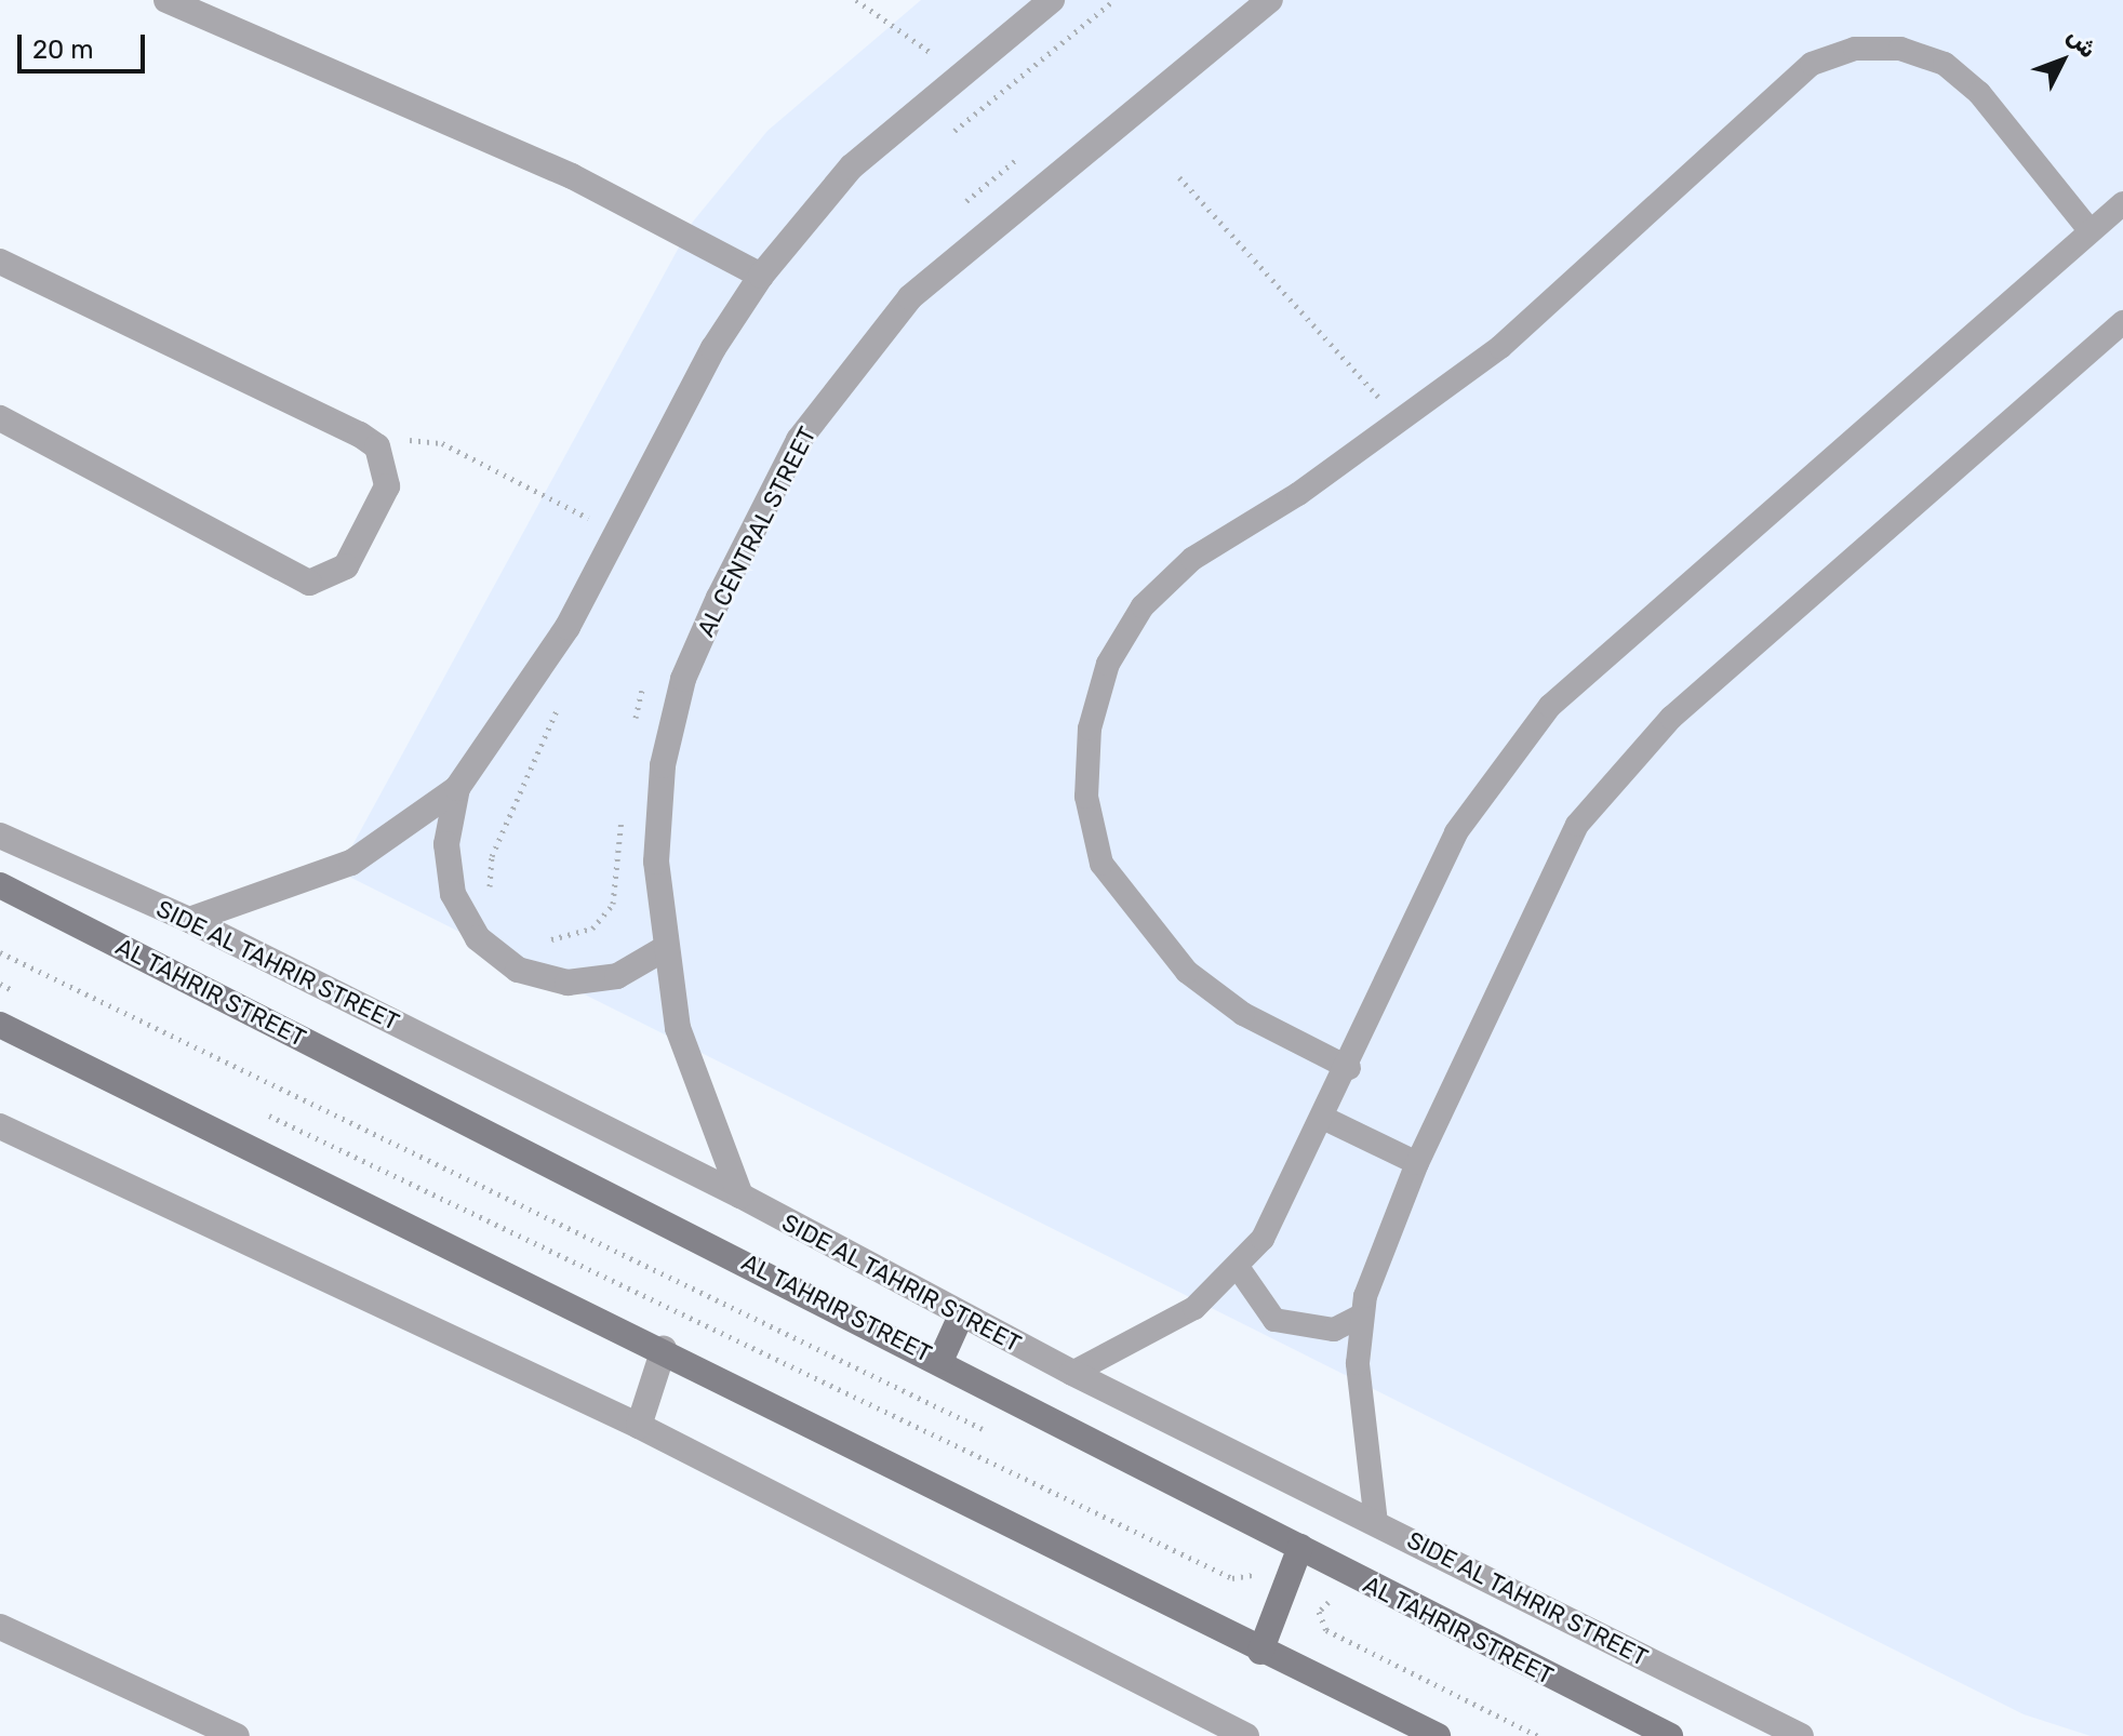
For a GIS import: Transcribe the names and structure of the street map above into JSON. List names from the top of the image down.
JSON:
{
  "streets": {
    "street": ["AL CENTRAL STREET", "SIDE AL TAHRIR STREET", "AL TAHRIR STREET"]
  },
  "crossings": [
    ["AL CENTRAL STREET", "SIDE AL TAHRIR STREET"]
  ],
  "scale_bar": "20 m",
  "north": "top right"
}
